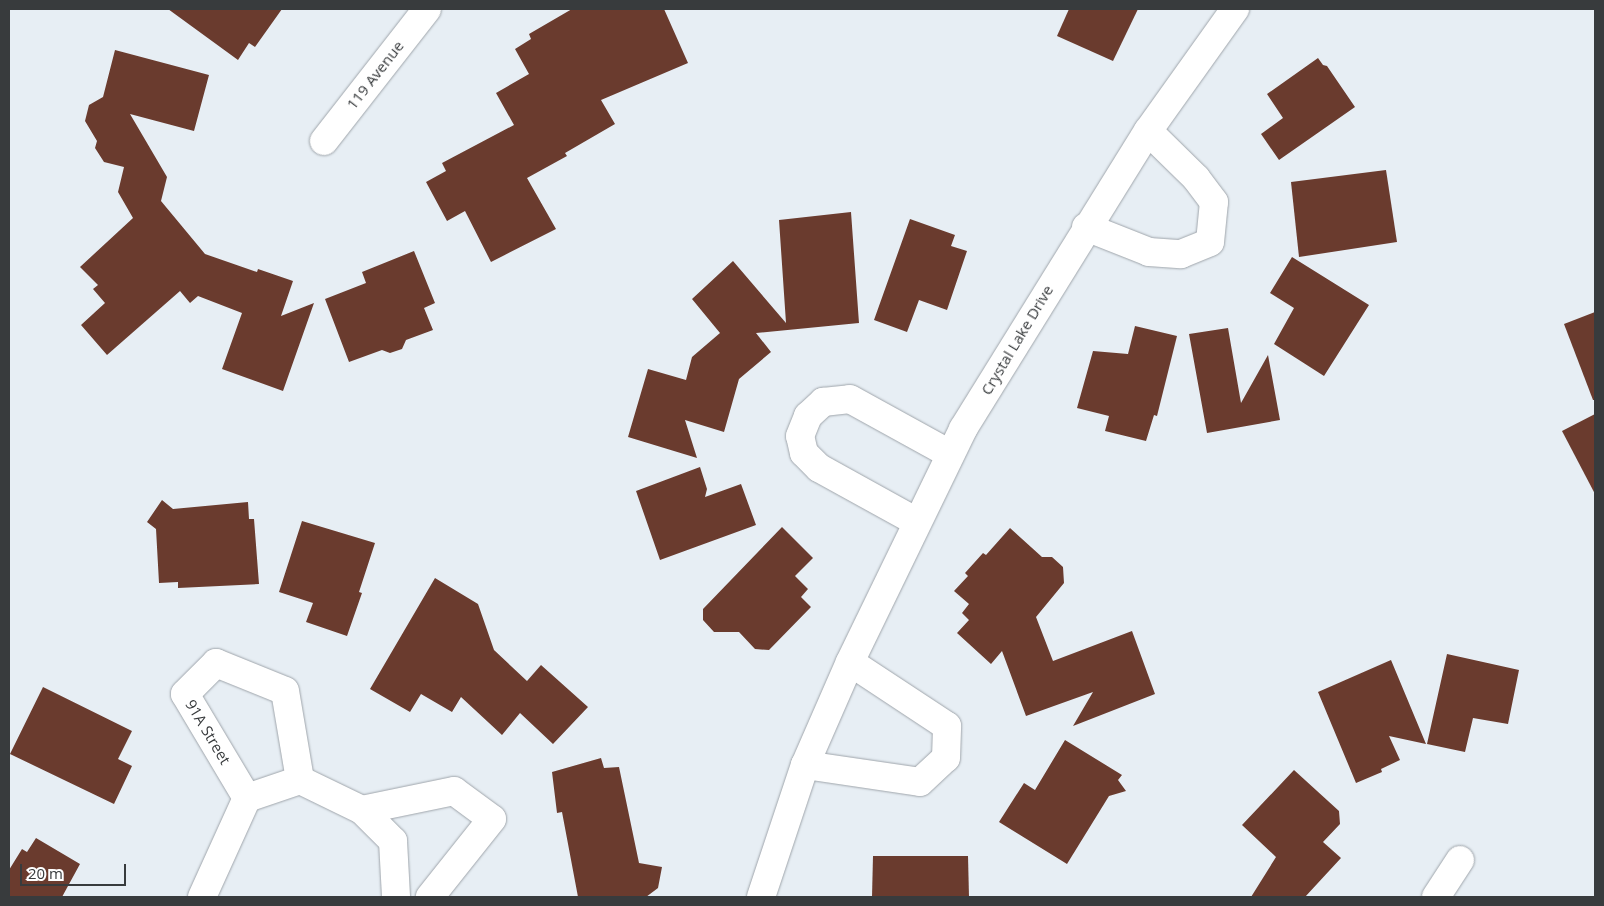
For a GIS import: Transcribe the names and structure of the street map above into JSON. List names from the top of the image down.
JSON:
{
  "streets": {
    "street": ["119 Avenue", "Crystal Lake Drive", "91A Street"]
  },
  "scale_bar": "20 m"
}
